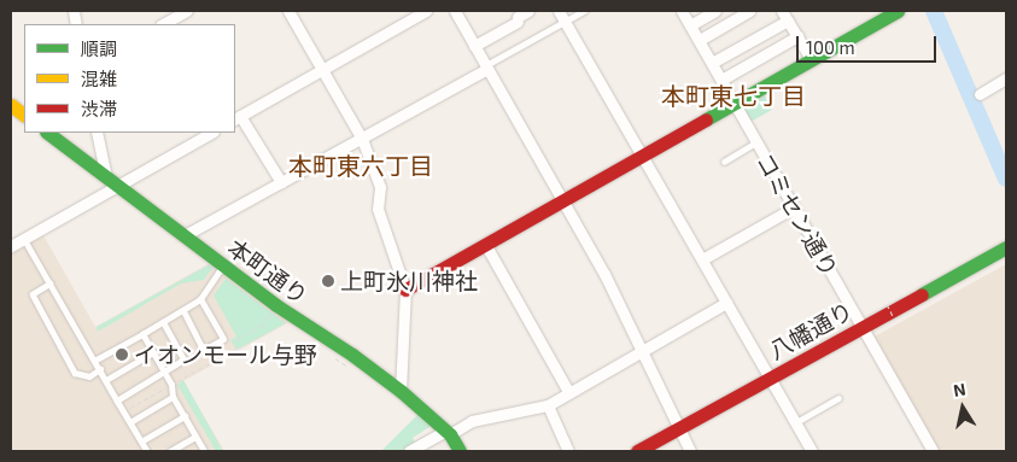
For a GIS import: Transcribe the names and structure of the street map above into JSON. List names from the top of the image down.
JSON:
{
  "streets": {
    "main road": ["本町通り", "八幡通り"],
    "street": ["コミセン通り"]
  },
  "crossings": [
    ["コミセン通り", "八幡通り"]
  ],
  "districts": ["本町東七丁目", "本町東六丁目"],
  "places": ["上町氷川神社", "イオンモール与野"],
  "legend": ["順調", "混雑", "渋滞"],
  "scale_bar": "100 m",
  "north": "top"
}
